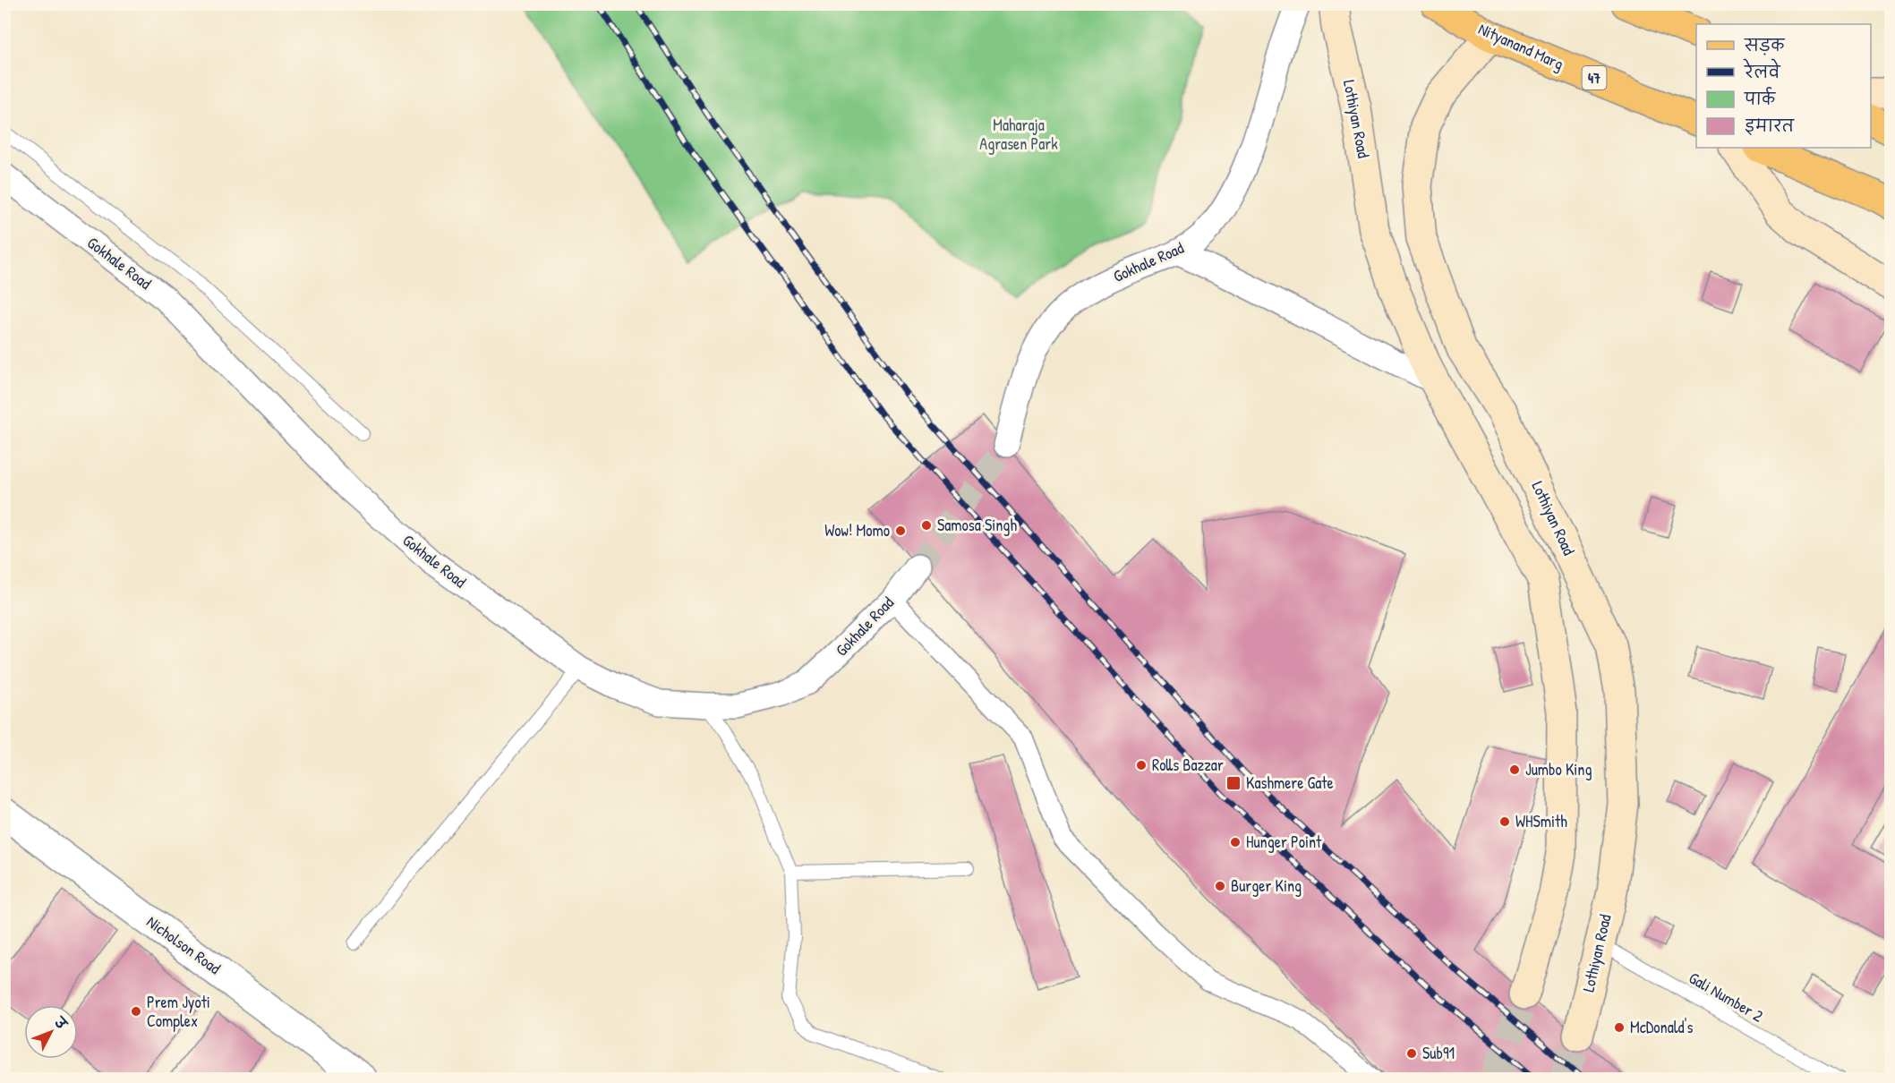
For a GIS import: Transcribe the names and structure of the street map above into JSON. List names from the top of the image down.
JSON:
{
  "streets": {
    "main road": ["Nityanand Marg", "47", "Lothiyan Road"],
    "street": ["Gokhale Road", "Nicholson Road"],
    "lane": ["Gali Number 2"]
  },
  "crossings": [
    ["Nityanand Marg", "Lothiyan Road"],
    ["Lothiyan Road", "Gali Number 2"]
  ],
  "parks": ["Maharaja Agrasen Park"],
  "places": {
    "other": [
      "Samosa Singh",
      "Wow! Momo",
      "Rolls Bazzar",
      "Jumbo King",
      "WHSmith",
      "Hunger Point",
      "Burger King",
      "Prem Jyoti Complex",
      "McDonald's",
      "Sub91"
    ],
    "transit": ["Kashmere Gate"]
  },
  "legend": [
    "सड़क",
    "रेलवे",
    "पार्क",
    "इमारत"
  ],
  "north": "top right"
}
